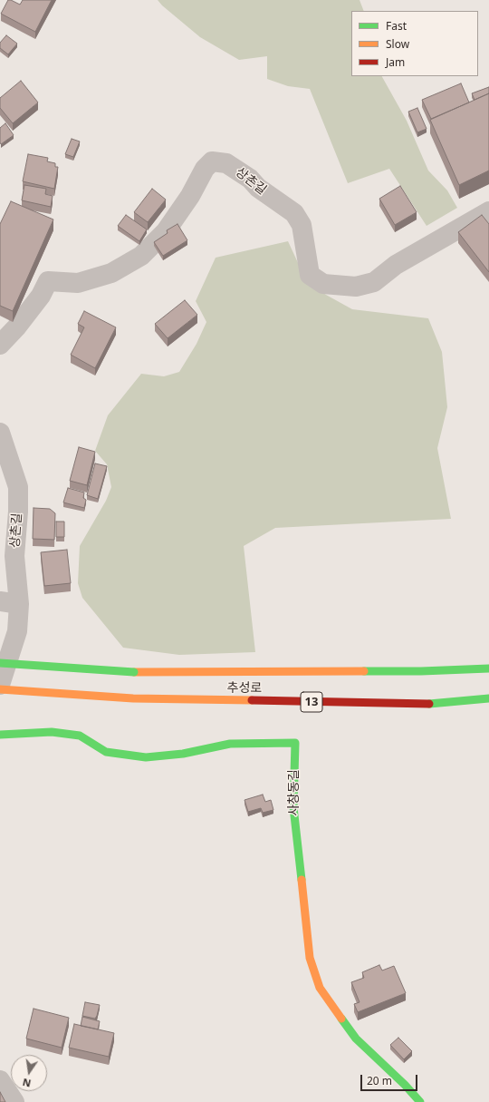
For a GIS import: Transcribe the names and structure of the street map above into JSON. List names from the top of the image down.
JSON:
{
  "streets": {
    "main road": ["추성로", "13", "사창동길"],
    "street": ["상촌길"]
  },
  "legend": ["Fast", "Slow", "Jam"],
  "scale_bar": "20 m",
  "north": "bottom"
}
